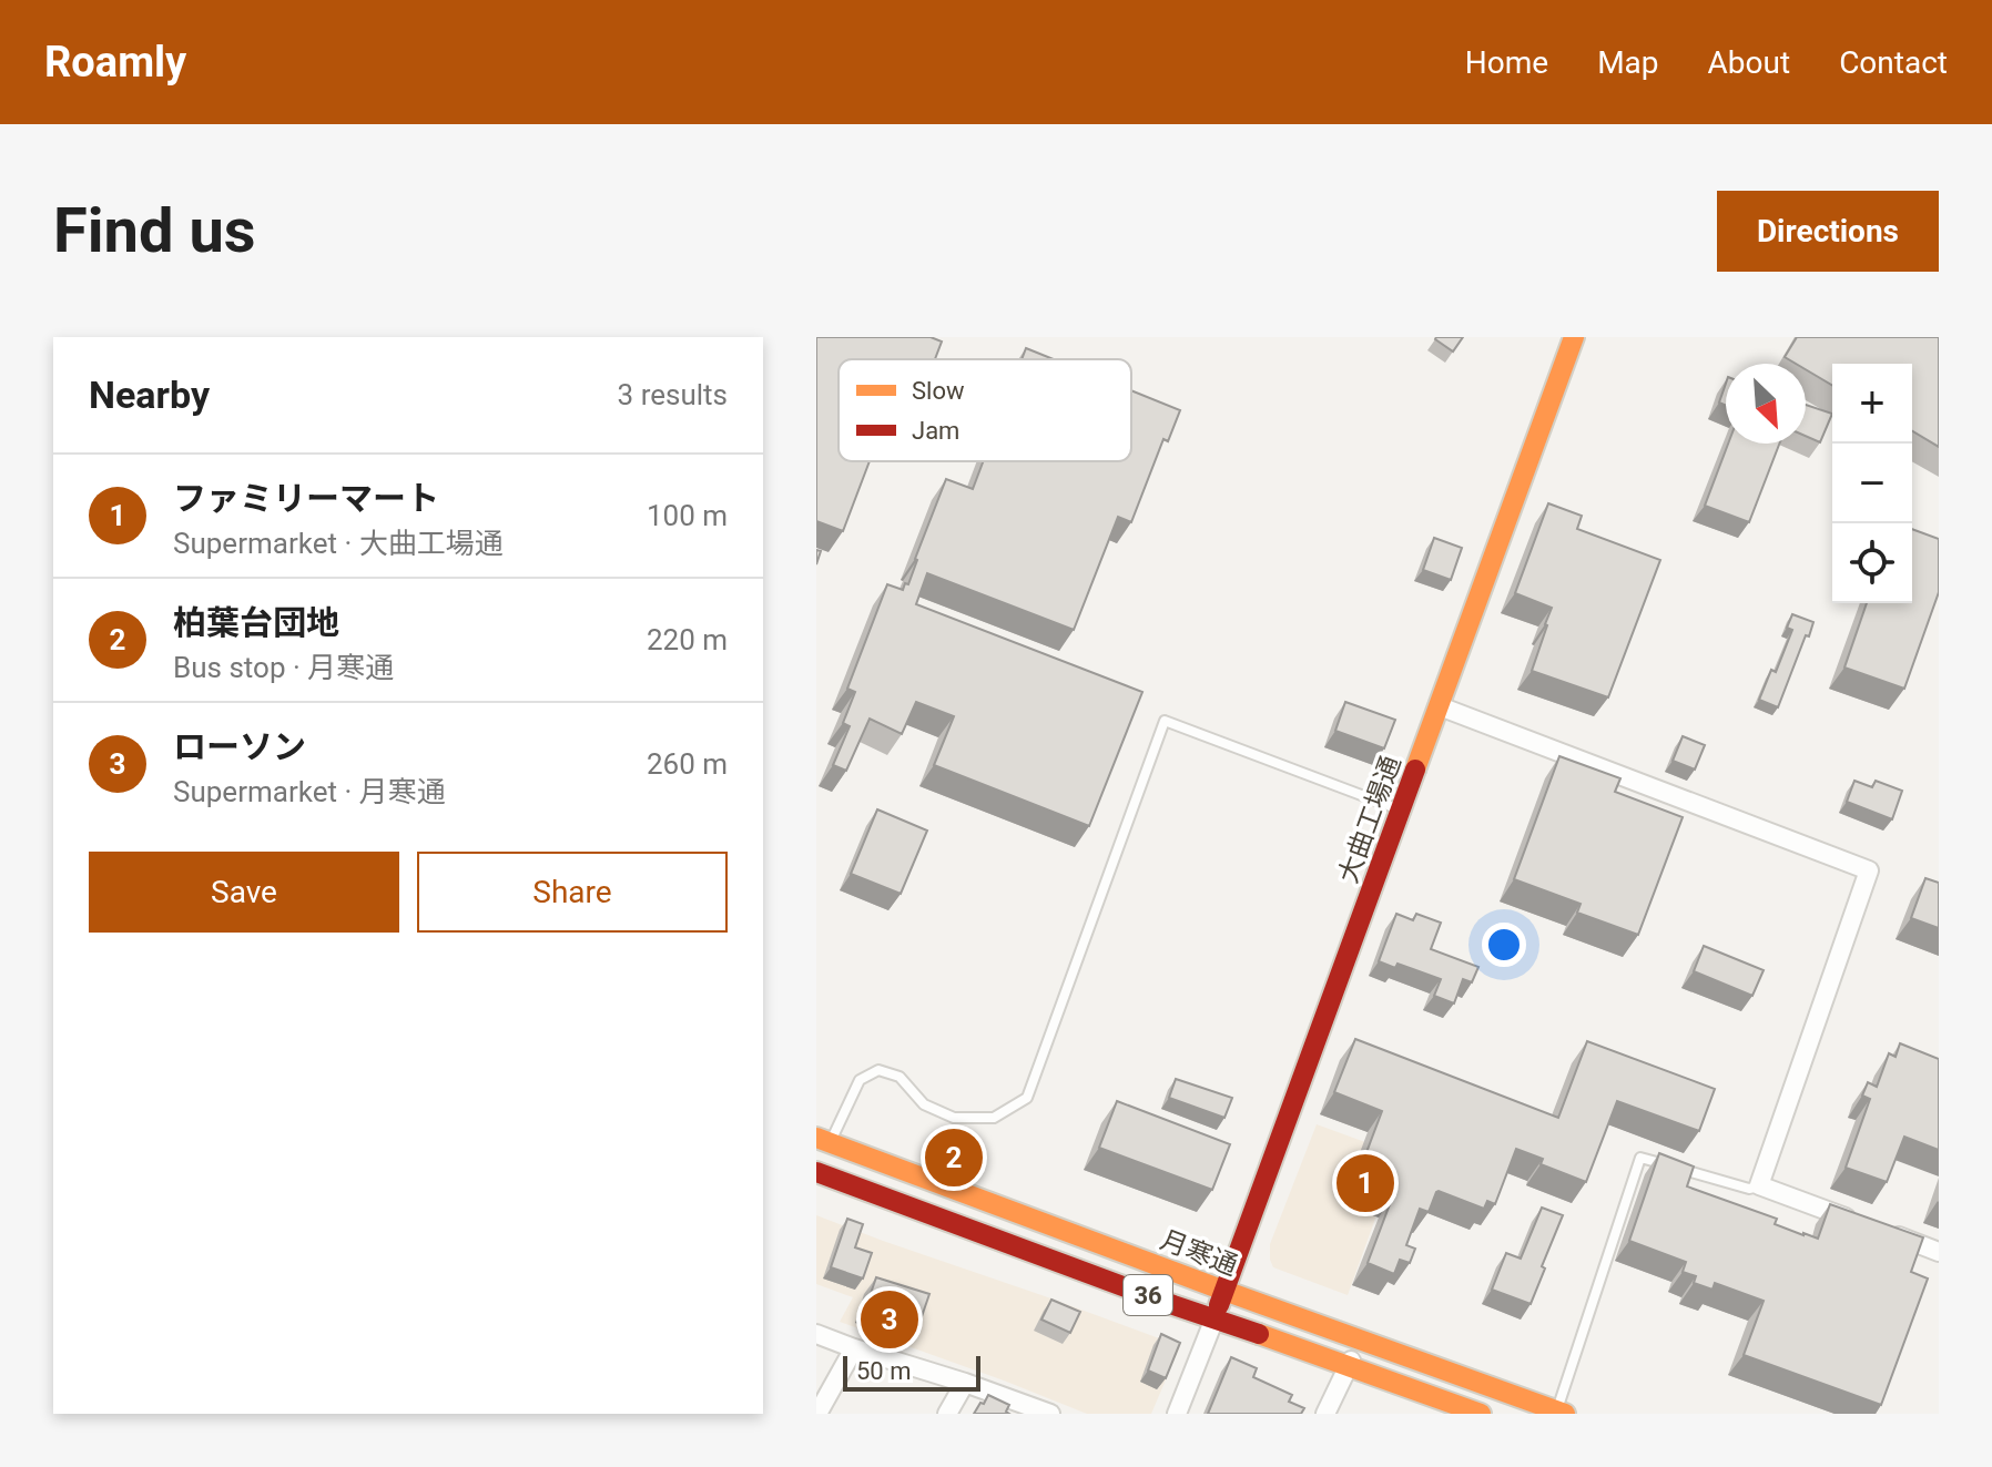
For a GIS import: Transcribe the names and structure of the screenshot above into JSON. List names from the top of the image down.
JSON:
{
  "streets": {
    "main road": ["大曲工場通", "月寒通", "36"]
  },
  "crossings": [
    ["大曲工場通", "月寒通"]
  ],
  "legend": ["Slow", "Jam"],
  "scale_bar": "50 m",
  "north": "bottom right",
  "page": {
    "header": "Roamly",
    "nav": [
      "Home",
      "Map",
      "About",
      "Contact"
    ],
    "buttons": [
      "Directions",
      ["Save", "Share"]
    ],
    "title": "Find us",
    "heading": ["Nearby", "3 results"],
    "map_buttons": ["+", "−"],
    "list": [
      {
        "mark": "1",
        "name": "ファミリーマート",
        "note": "Supermarket · 大曲工場通",
        "value": "100 m"
      },
      {
        "mark": "2",
        "name": "柏葉台団地",
        "note": "Bus stop · 月寒通",
        "value": "220 m"
      },
      {
        "mark": "3",
        "name": "ローソン",
        "note": "Supermarket · 月寒通",
        "value": "260 m"
      }
    ],
    "pins": ["2", "1", "3"],
    "scale": "50 m"
  }
}
